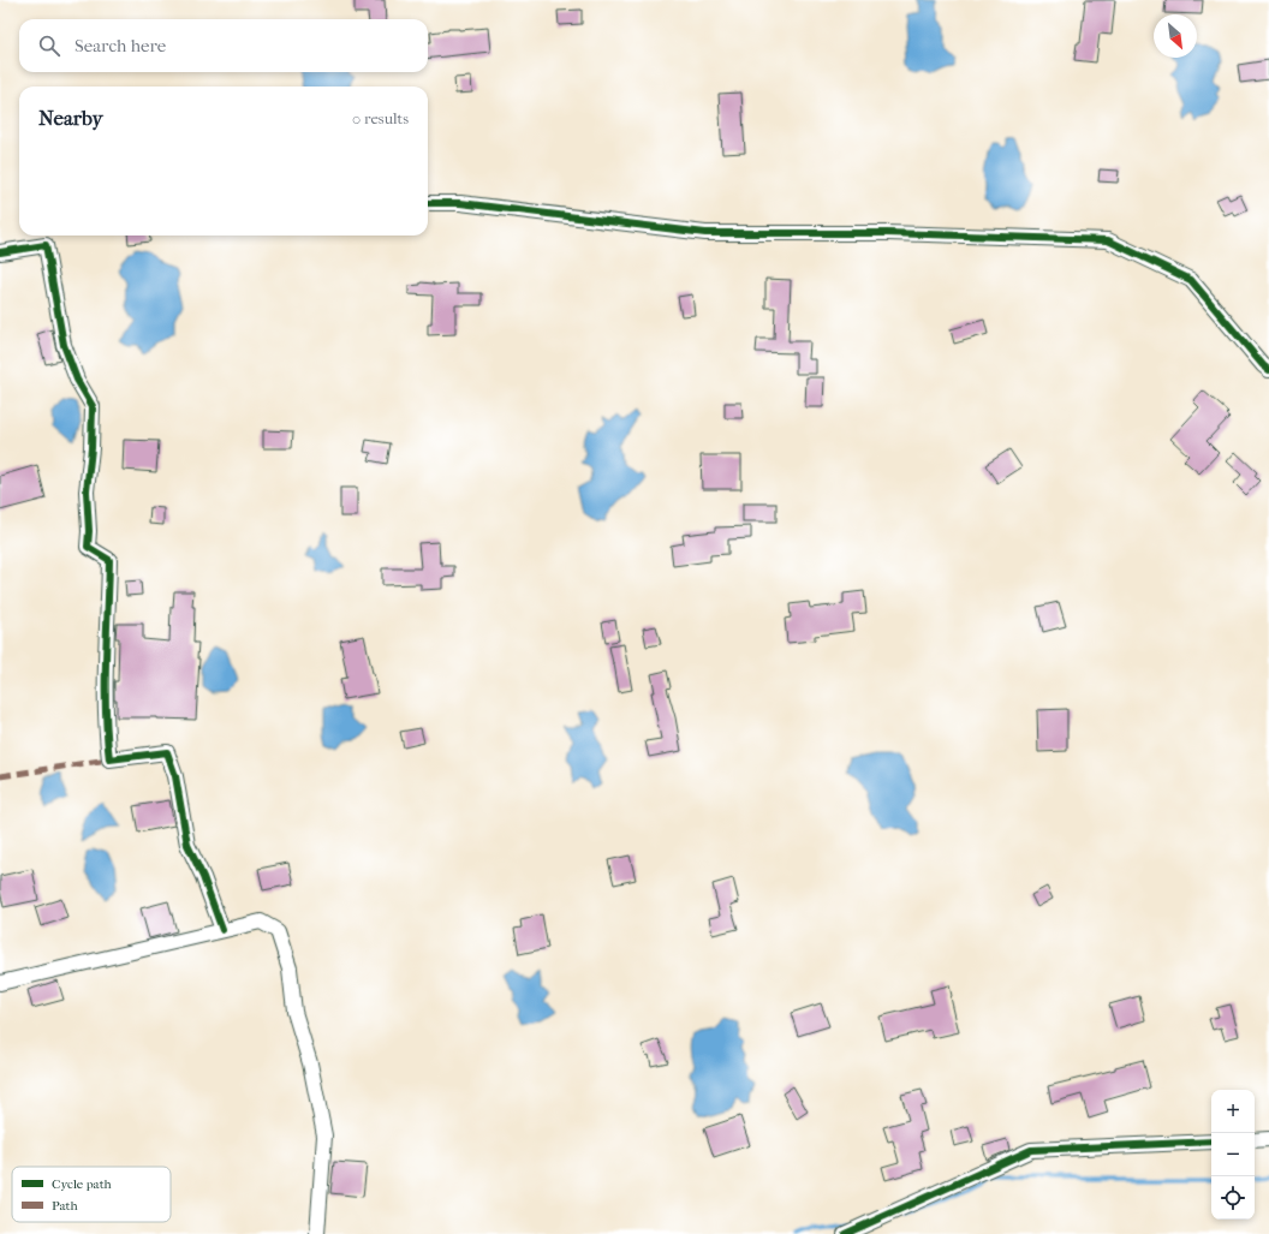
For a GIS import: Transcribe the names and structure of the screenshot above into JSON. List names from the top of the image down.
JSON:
{
  "legend": ["Cycle path", "Path"],
  "north": "bottom right",
  "page": {
    "search": "Search here",
    "heading": ["Nearby", "0 results"],
    "map_buttons": ["+", "−"]
  }
}
